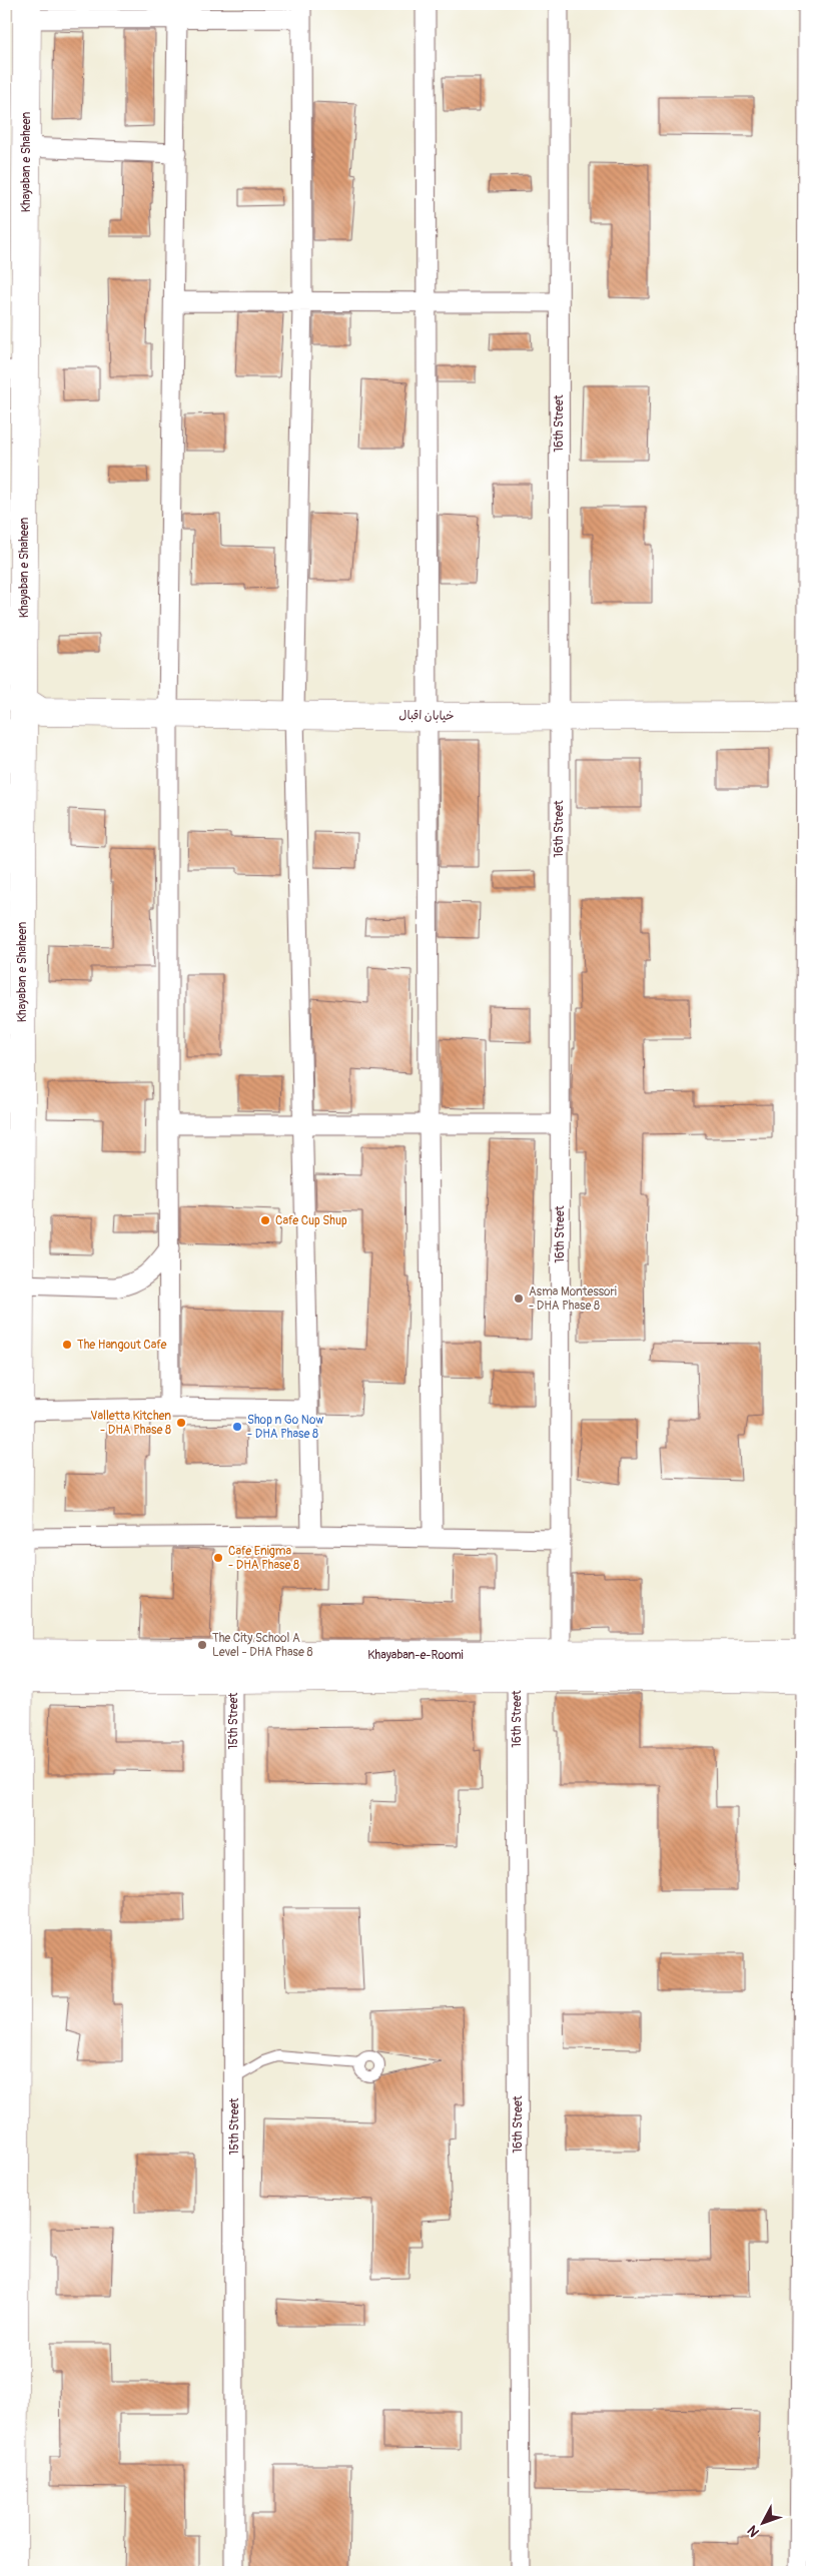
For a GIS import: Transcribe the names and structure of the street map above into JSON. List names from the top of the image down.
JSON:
{
  "streets": {
    "main road": ["Khayaban e Shaheen", "خیابان اقبال", "Khayaban-e-Roomi"],
    "street": ["16th Street", "15th Street"]
  },
  "crossings": [
    ["Khayaban e Shaheen", "خیابان اقبال"],
    ["Khayaban e Shaheen", "Khayaban-e-Roomi"],
    ["16th Street", "خیابان اقبال"],
    ["16th Street", "Khayaban-e-Roomi"],
    ["Khayaban-e-Roomi", "15th Street"]
  ],
  "places": [
    "Cafe Cup Shup",
    "Asma Montessori - DHA Phase 8",
    "The Hangout Cafe",
    "Valletta Kitchen - DHA Phase 8",
    "Shop n Go Now - DHA Phase 8",
    "Cafe Enigma - DHA Phase 8",
    "The City School A Level - DHA Phase 8"
  ],
  "north": "bottom left"
}
